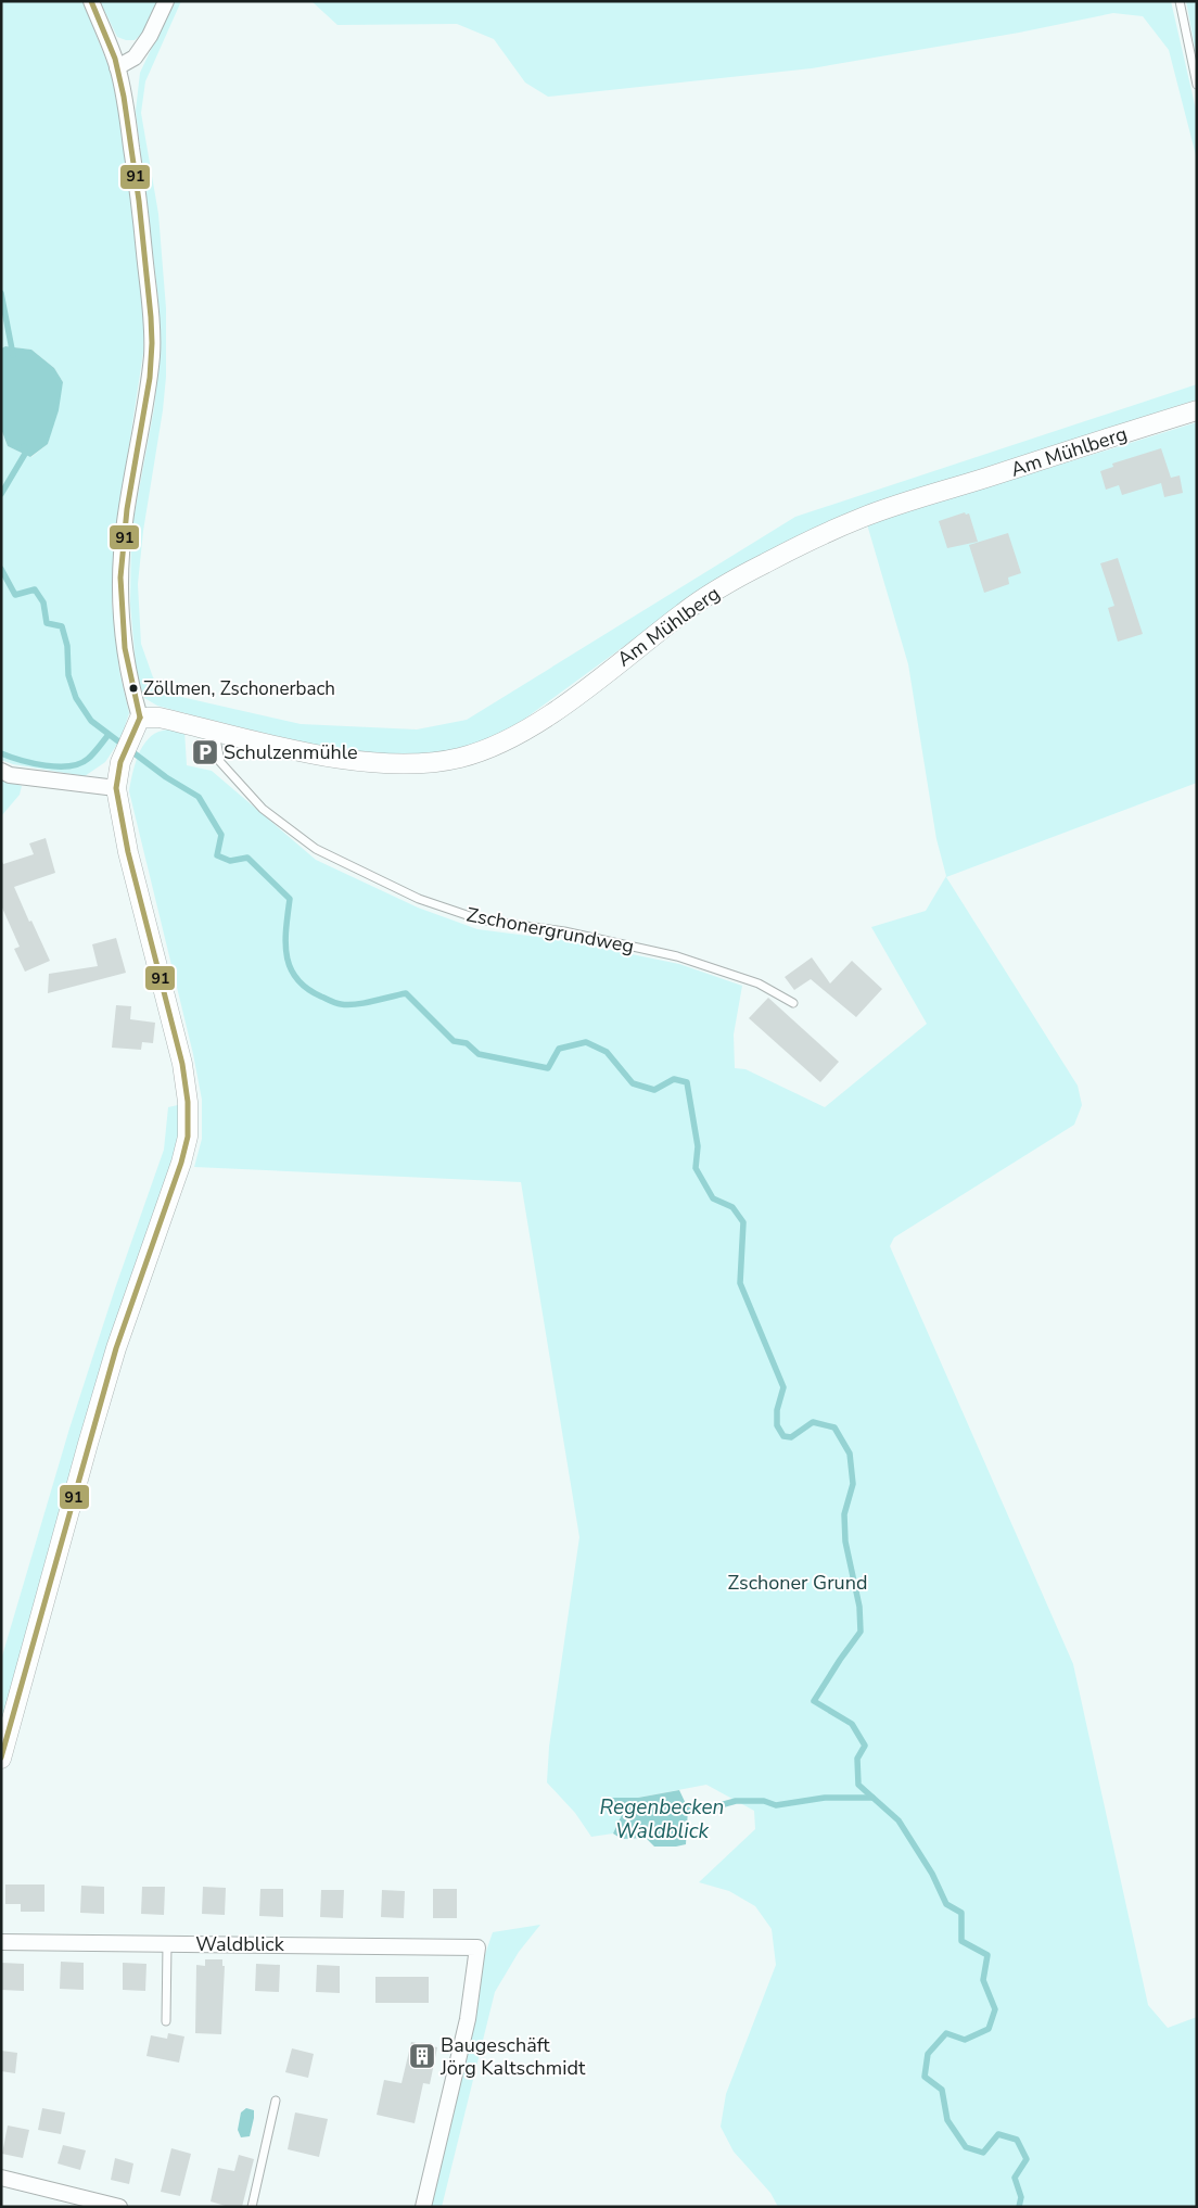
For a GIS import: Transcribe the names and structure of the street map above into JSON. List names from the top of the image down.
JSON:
{
  "streets": {
    "street": ["Am Mühlberg", "Waldblick"],
    "lane": ["Zschonergrundweg"]
  },
  "crossings": [
    ["Am Mühlberg", "Zschonergrundweg"]
  ],
  "water": ["Regenbecken Waldblick"],
  "parks": ["Zschoner Grund"],
  "places": {
    "other": ["Zöllmen, Zschonerbach"],
    "parking": ["Schulzenmühle"],
    "building": ["Baugeschäft Jörg Kaltschmidt"]
  },
  "lines": ["transit line 91"]
}
